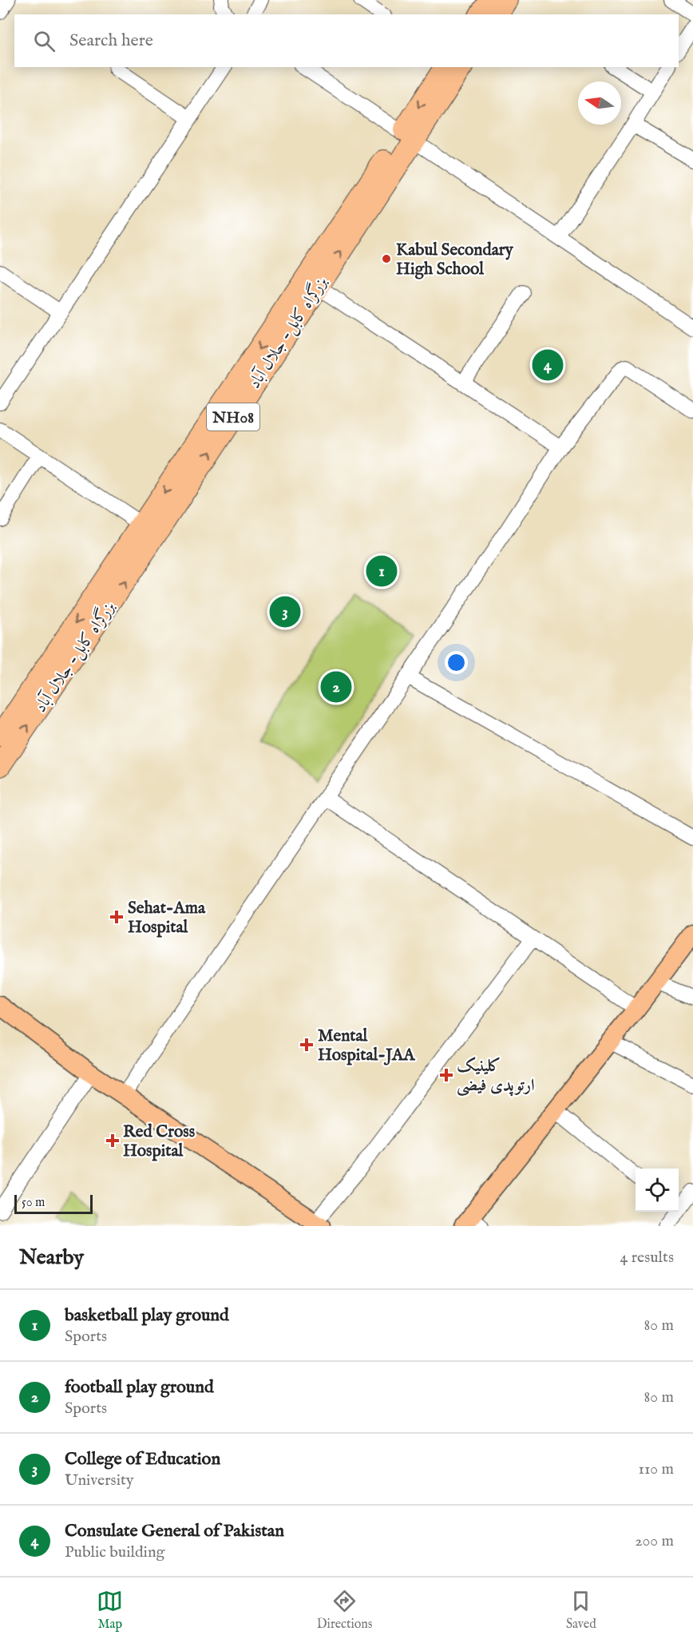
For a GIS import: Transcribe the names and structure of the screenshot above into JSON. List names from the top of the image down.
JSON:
{
  "streets": {
    "highway": ["بزرگراه کابل- جلال آباد", "NH08"]
  },
  "places": {
    "other": ["Kabul Secondary High School"],
    "health": [
      "Sehat-Ama Hospital",
      "Mental Hospital-JAA",
      "کلینیک ارتوپدی فیضی",
      "Red Cross Hospital"
    ]
  },
  "scale_bar": "50 m",
  "north": "left",
  "page": {
    "search": "Search here",
    "pins": [
      "4",
      "1",
      "3",
      "2"
    ],
    "scale": "50 m",
    "heading": ["Nearby", "4 results"],
    "list": [
      {
        "mark": "1",
        "name": "basketball play ground",
        "note": "Sports",
        "value": "80 m"
      },
      {
        "mark": "2",
        "name": "football play ground",
        "note": "Sports",
        "value": "80 m"
      },
      {
        "mark": "3",
        "name": "College of Education",
        "note": "University",
        "value": "110 m"
      },
      {
        "mark": "4",
        "name": "Consulate General of Pakistan",
        "note": "Public building",
        "value": "200 m"
      }
    ],
    "nav": ["Map", "Directions", "Saved"]
  }
}
